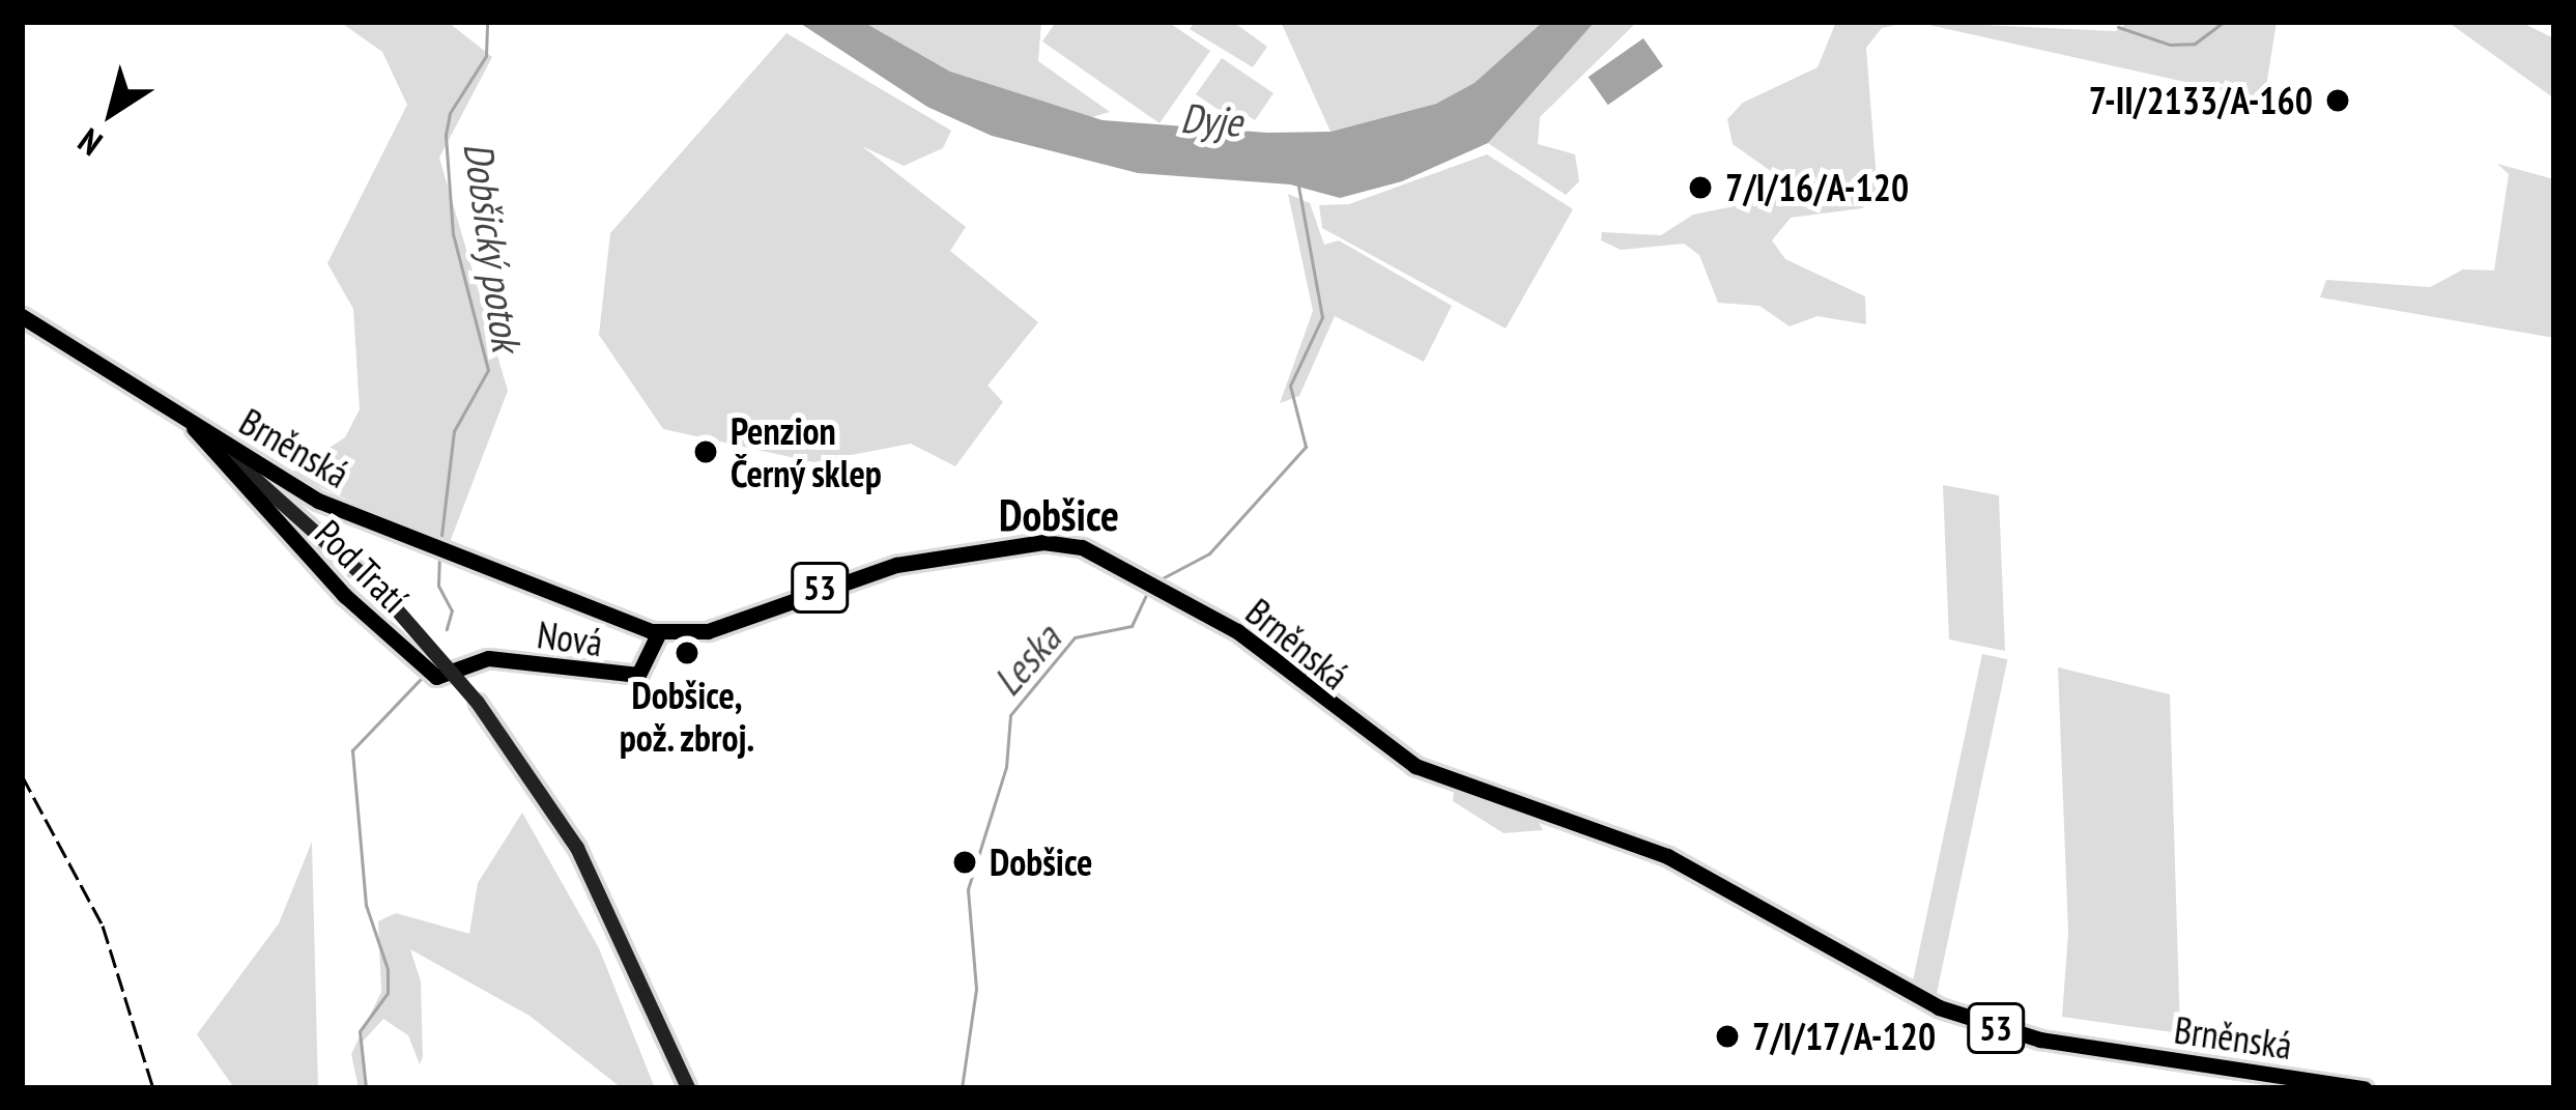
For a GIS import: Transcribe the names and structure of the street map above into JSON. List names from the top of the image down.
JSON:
{
  "streets": {
    "main road": [
      "Brněnská",
      "Pod Tratí",
      "53",
      "Nová"
    ]
  },
  "crossings": [
    ["Brněnská", "Pod Tratí"],
    ["Brněnská", "53"],
    ["Brněnská", "Nová"],
    ["Pod Tratí", "53"],
    ["Pod Tratí", "Nová"]
  ],
  "districts": ["Dobšice"],
  "water": ["Dyje", "Dobšický potok", "Leska"],
  "places": [
    "7-II/2133/A-160",
    "7/I/16/A-120",
    "Penzion Černý sklep",
    "Dobšice, pož. zbroj.",
    "Dobšice",
    "7/I/17/A-120"
  ],
  "north": "bottom left"
}
